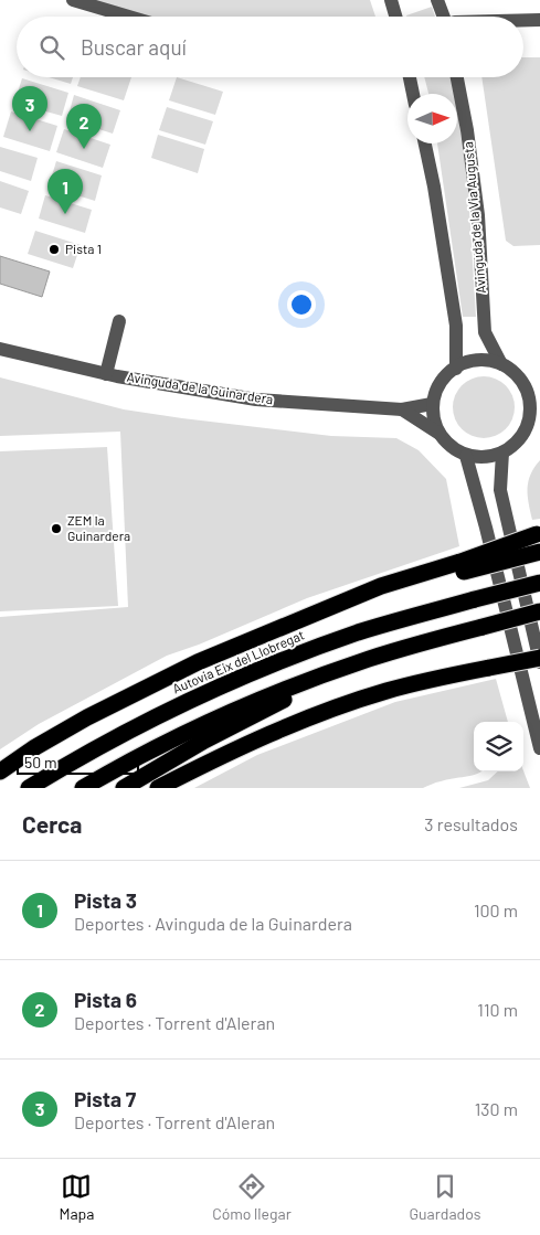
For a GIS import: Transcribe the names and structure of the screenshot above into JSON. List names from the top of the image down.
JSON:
{
  "streets": {
    "highway": ["Autovia Eix del Llobregat"],
    "street": ["Avinguda de la Via Augusta", "Avinguda de la Guinardera"]
  },
  "crossings": [
    ["Avinguda de la Via Augusta", "Avinguda de la Guinardera"]
  ],
  "places": ["Pista 1", "ZEM la Guinardera"],
  "scale_bar": "50 m",
  "north": "right",
  "page": {
    "search": "Buscar aquí",
    "pins": ["3", "2", "1"],
    "scale": "50 m",
    "heading": ["Cerca", "3 resultados"],
    "list": [
      {
        "mark": "1",
        "name": "Pista 3",
        "note": "Deportes · Avinguda de la Guinardera",
        "value": "100 m"
      },
      {
        "mark": "2",
        "name": "Pista 6",
        "note": "Deportes · Torrent d'Aleran",
        "value": "110 m"
      },
      {
        "mark": "3",
        "name": "Pista 7",
        "note": "Deportes · Torrent d'Aleran",
        "value": "130 m"
      }
    ],
    "nav": ["Mapa", "Cómo llegar", "Guardados"]
  }
}
